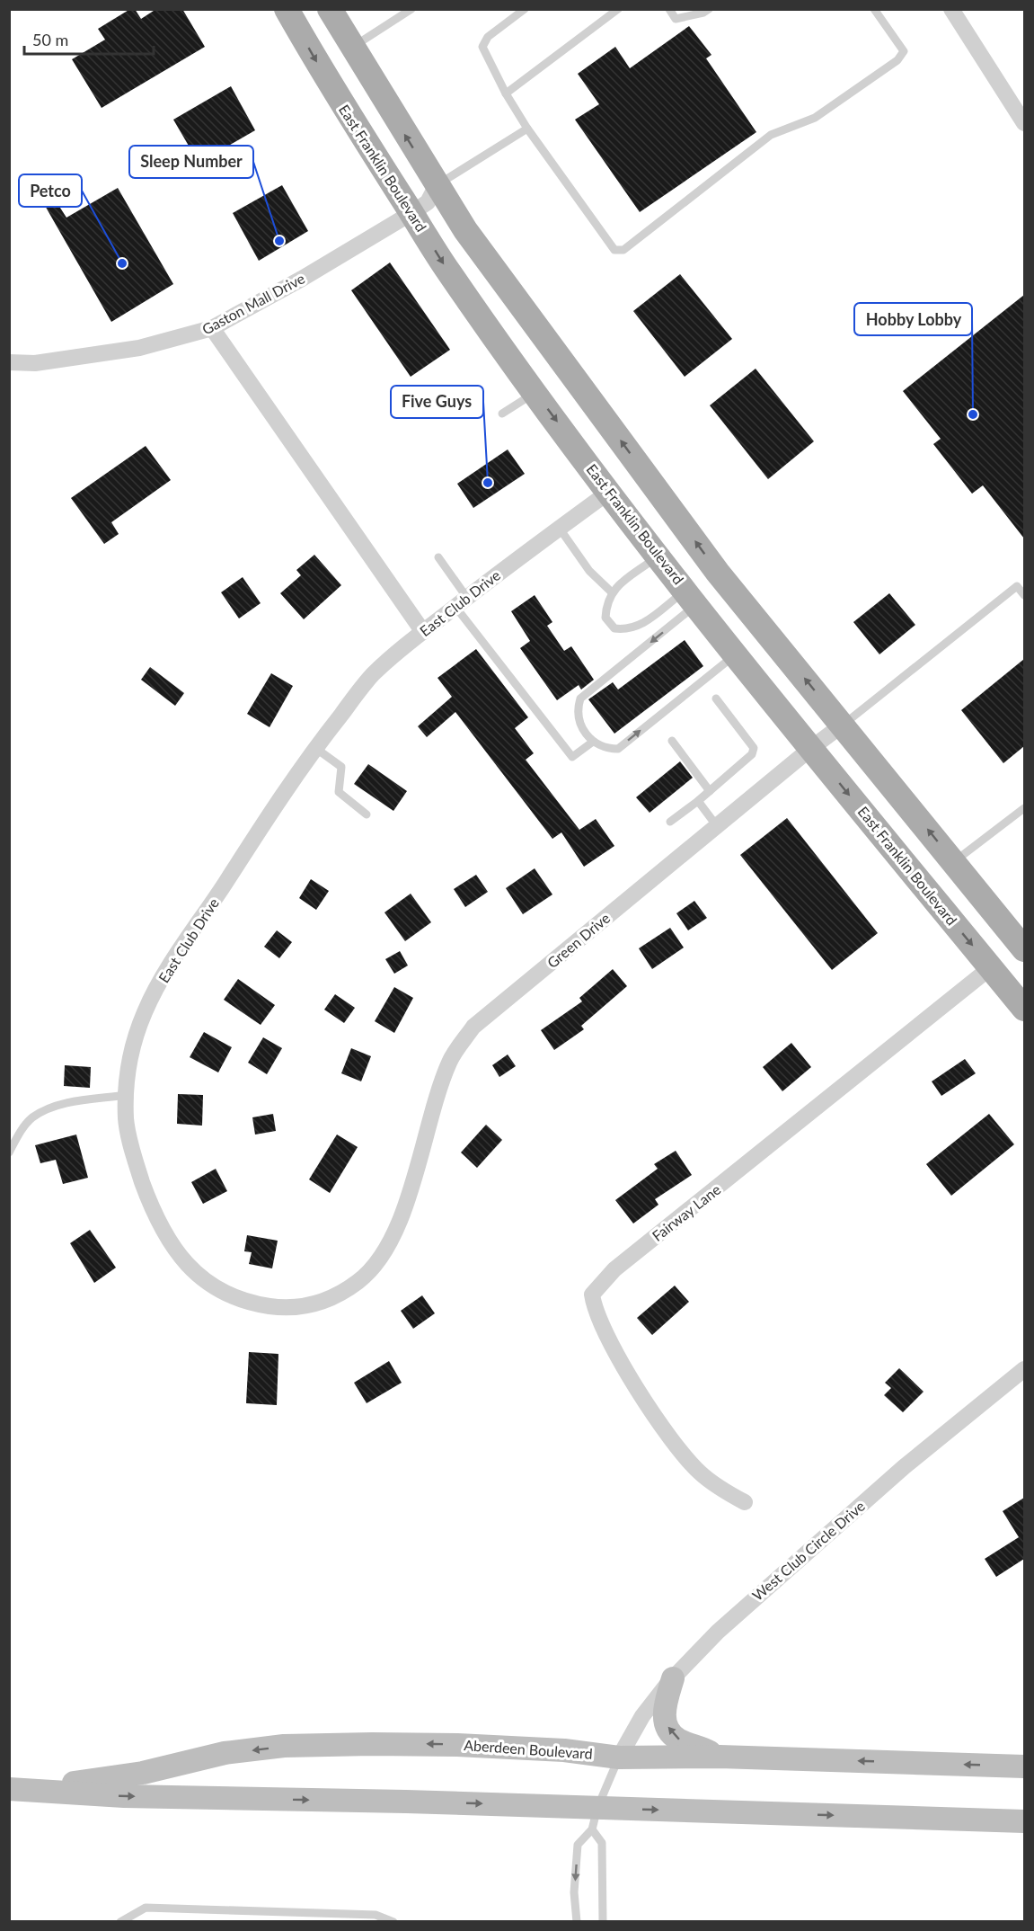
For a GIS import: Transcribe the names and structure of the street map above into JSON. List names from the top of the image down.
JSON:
{
  "streets": {
    "main road": ["East Franklin Boulevard", "Aberdeen Boulevard"],
    "street": [
      "Gaston Mall Drive",
      "East Club Drive",
      "Green Drive",
      "Fairway Lane",
      "West Club Circle Drive"
    ]
  },
  "crossings": [
    ["East Franklin Boulevard", "Gaston Mall Drive"],
    ["East Franklin Boulevard", "East Club Drive"],
    ["East Franklin Boulevard", "Green Drive"],
    ["East Franklin Boulevard", "Fairway Lane"],
    ["East Club Drive", "Green Drive"],
    ["West Club Circle Drive", "Aberdeen Boulevard"]
  ],
  "places": [
    "Sleep Number",
    "Petco",
    "Hobby Lobby",
    "Five Guys"
  ],
  "scale_bar": "50 m"
}
